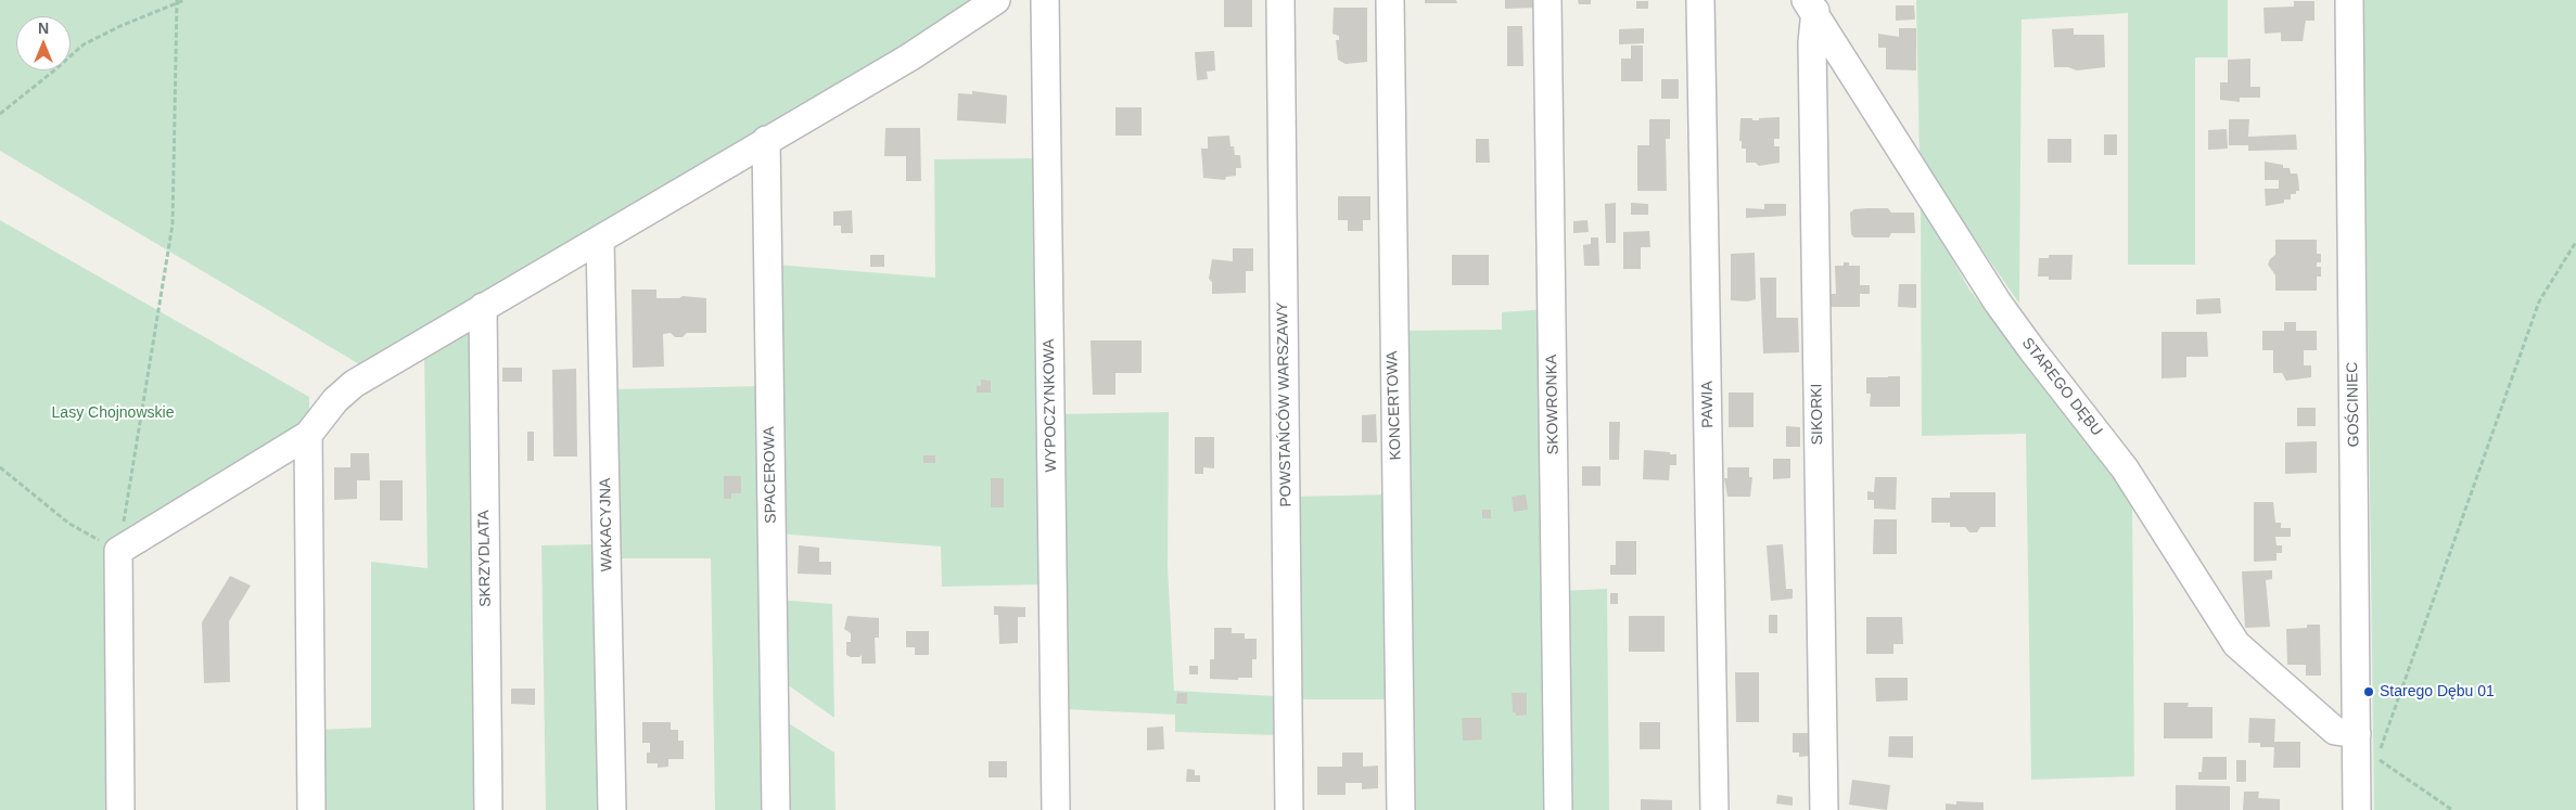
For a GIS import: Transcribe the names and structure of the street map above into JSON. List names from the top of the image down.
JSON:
{
  "streets": {
    "street": [
      "STAREGO DĘBU",
      "POWSTAŃCÓW WARSZAWY",
      "SKOWRONKA",
      "PAWIA",
      "GOŚCINIEC",
      "WYPOCZYNKOWA",
      "KONCERTOWA",
      "SIKORKI",
      "SPACEROWA",
      "WAKACYJNA",
      "SKRZYDLATA"
    ]
  },
  "crossings": [
    ["STAREGO DĘBU", "GOŚCINIEC"],
    ["STAREGO DĘBU", "SIKORKI"]
  ],
  "parks": ["Lasy Chojnowskie"],
  "places": ["Starego Dębu 01"],
  "north": "top"
}
